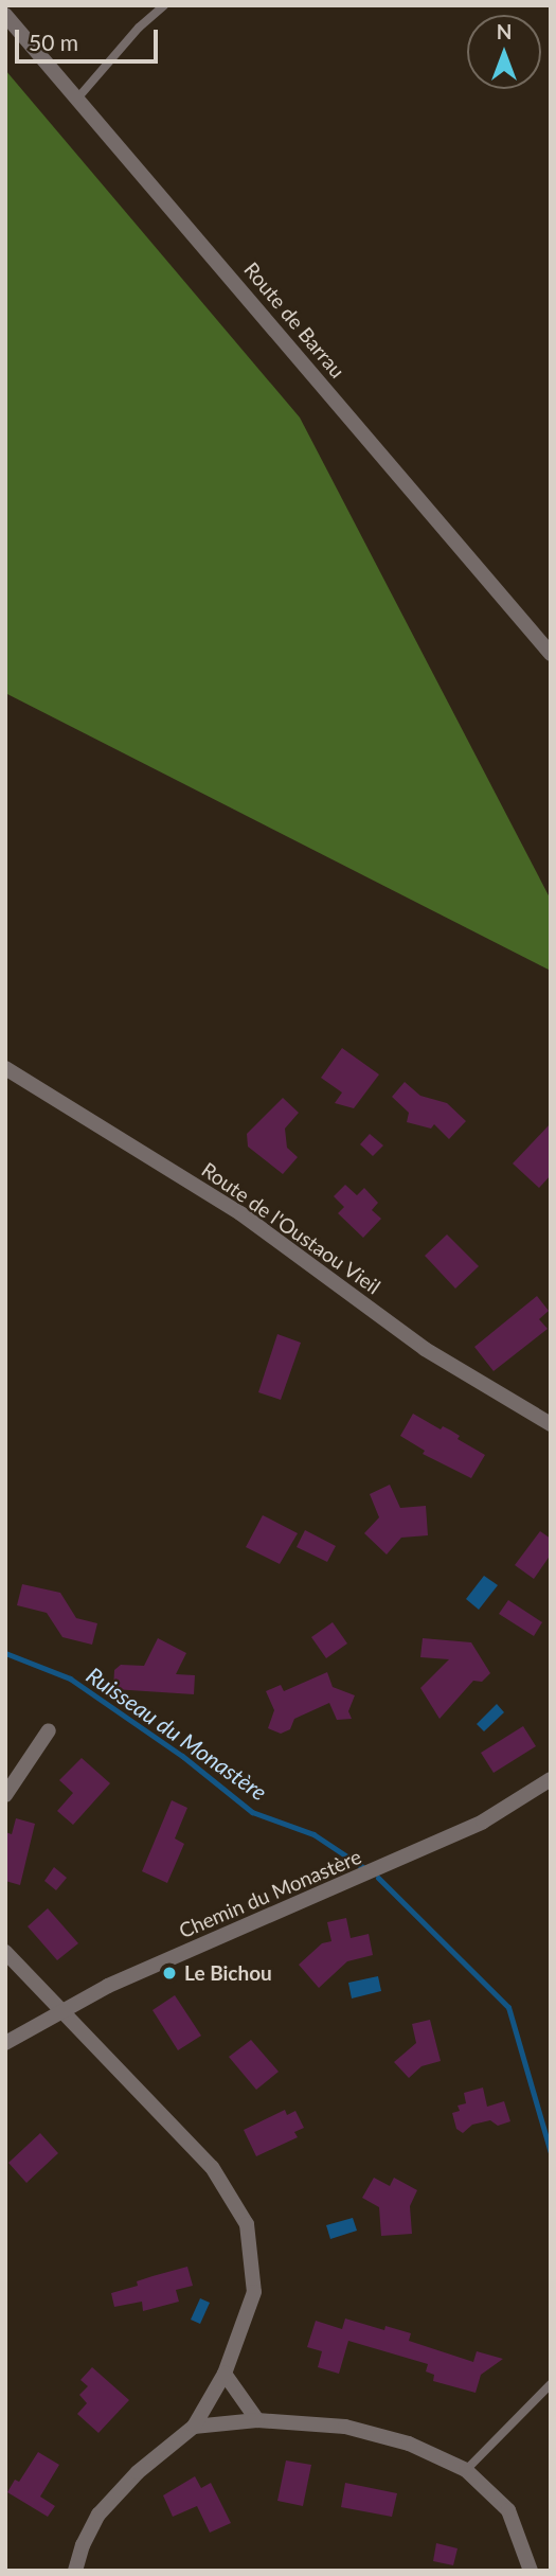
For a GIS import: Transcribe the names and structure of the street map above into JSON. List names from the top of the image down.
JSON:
{
  "streets": {
    "street": ["Route de Barrau", "Route de l'Oustaou Vieil", "Chemin du Monastère"]
  },
  "water": ["Ruisseau du Monastère"],
  "places": ["Le Bichou"],
  "scale_bar": "50 m",
  "north": "top"
}
